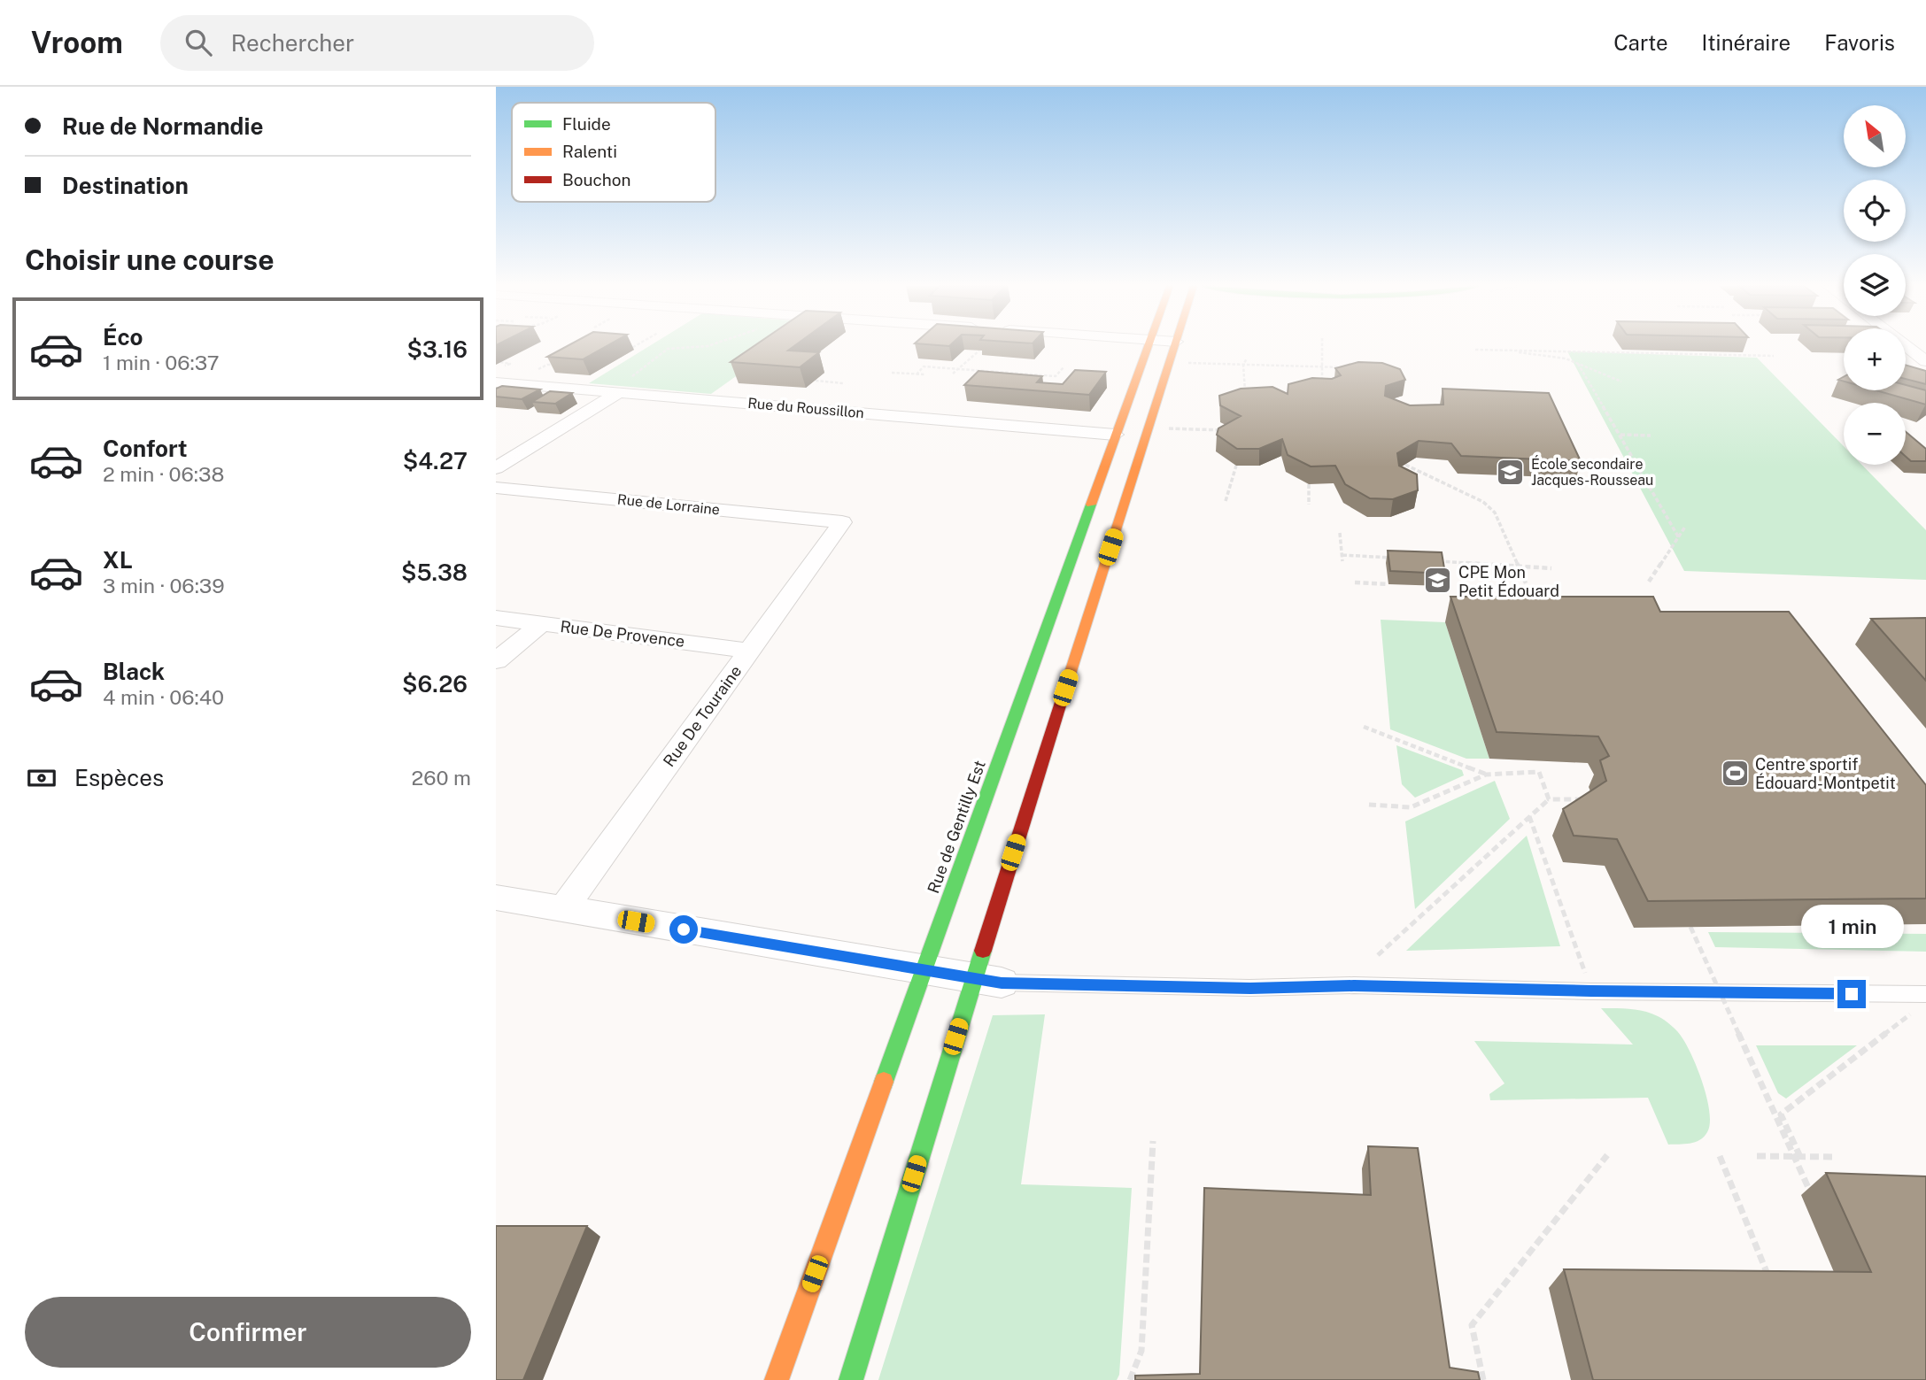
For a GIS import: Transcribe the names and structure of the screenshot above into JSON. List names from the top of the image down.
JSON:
{
  "streets": {
    "street": [
      "Rue du Roussillon",
      "Rue de Lorraine",
      "Rue De Provence",
      "Rue De Touraine",
      "Rue de Gentilly Est"
    ]
  },
  "crossings": [
    ["Rue du Roussillon", "Rue de Gentilly Est"],
    ["Rue de Lorraine", "Rue De Touraine"],
    ["Rue De Provence", "Rue De Touraine"]
  ],
  "places": {
    "school or university": ["École secondaire Jacques-Rousseau", "CPE Mon Petit Édouard"],
    "sports": ["Centre sportif Édouard-Montpetit"]
  },
  "legend": ["Fluide", "Ralenti", "Bouchon"],
  "north": "top left",
  "page": {
    "header": "Vroom",
    "search": "Rechercher",
    "nav": ["Carte", "Itinéraire", "Favoris"],
    "banner": ["Rue de Normandie", "Destination"],
    "map_buttons": ["+", "−"],
    "heading": "Choisir une course",
    "list": [
      {
        "name": "Éco",
        "note": "1 min · 06:37",
        "value": "$3.16"
      },
      {
        "name": "Confort",
        "note": "2 min · 06:38",
        "value": "$4.27"
      },
      {
        "name": "XL",
        "note": "3 min · 06:39",
        "value": "$5.38"
      },
      {
        "name": "Black",
        "note": "4 min · 06:40",
        "value": "$6.26"
      }
    ],
    "pay": ["Espèces", "260 m"],
    "bubble": "1 min",
    "buttons": "Confirmer"
  }
}
